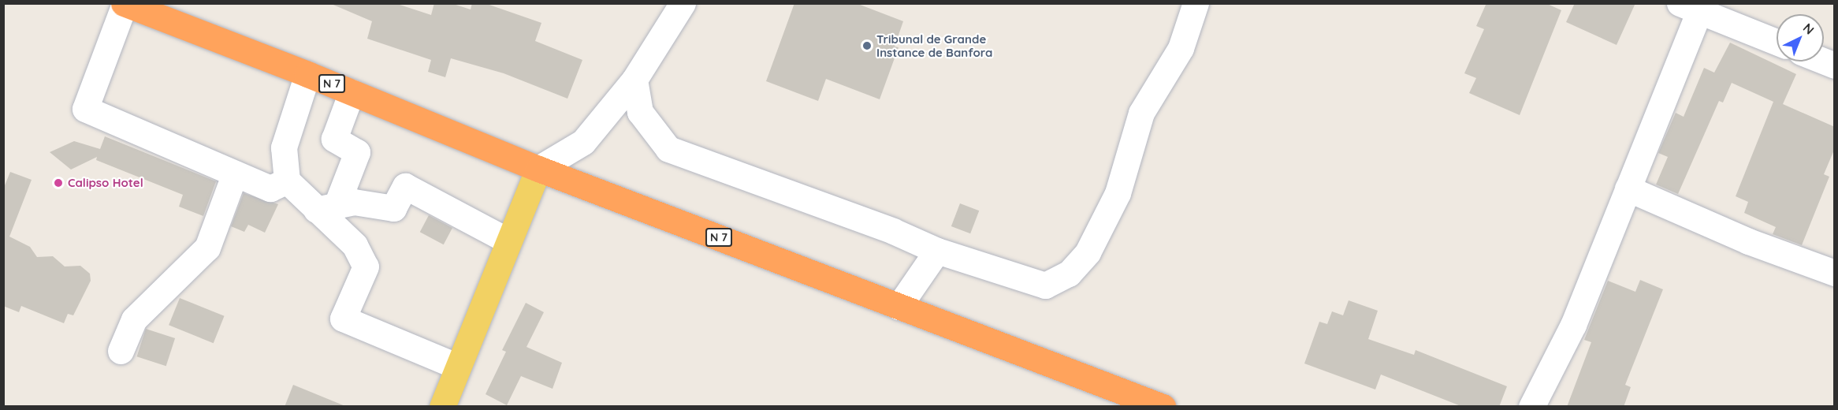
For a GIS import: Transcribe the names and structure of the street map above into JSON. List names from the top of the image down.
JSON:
{
  "streets": {
    "highway": ["N 7"]
  },
  "places": ["Tribunal de Grande Instance de Banfora", "Calipso Hotel"],
  "north": "top right"
}
